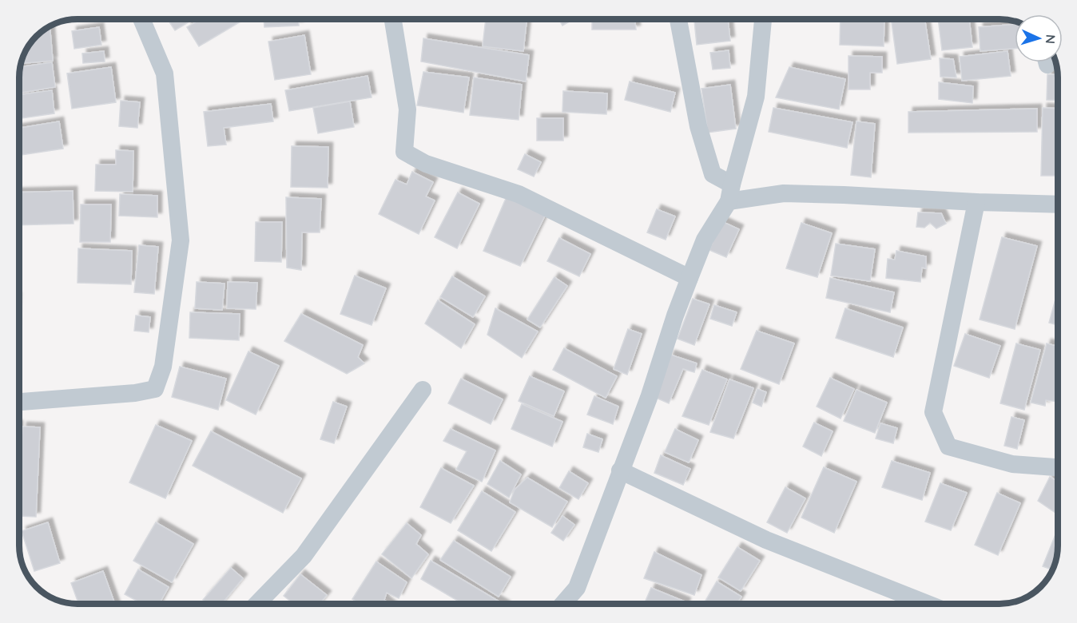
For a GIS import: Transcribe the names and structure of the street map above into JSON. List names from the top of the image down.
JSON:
{
  "north": "right"
}
